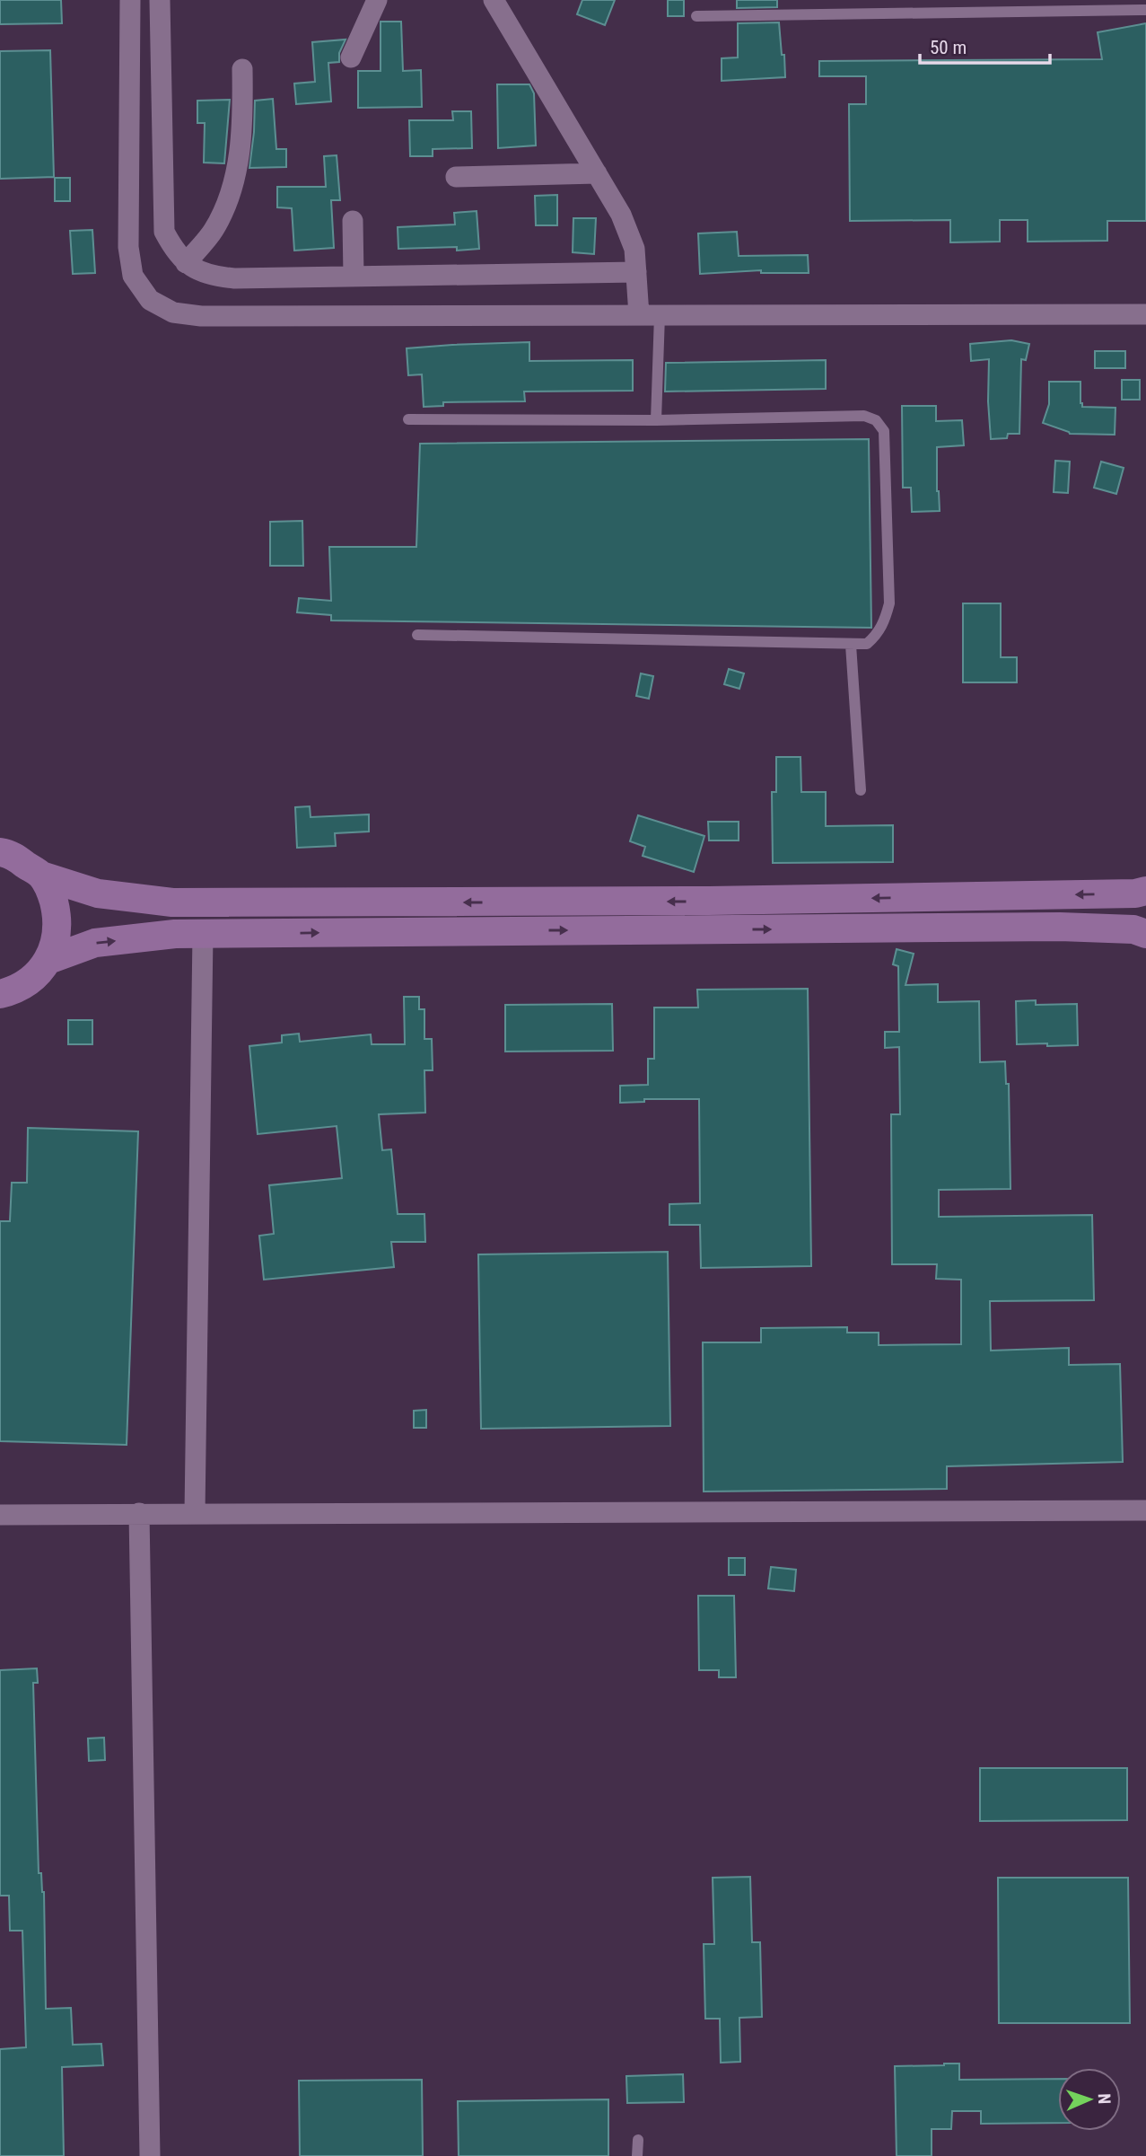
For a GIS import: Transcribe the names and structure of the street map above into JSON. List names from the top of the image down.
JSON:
{
  "scale_bar": "50 m",
  "north": "right"
}
